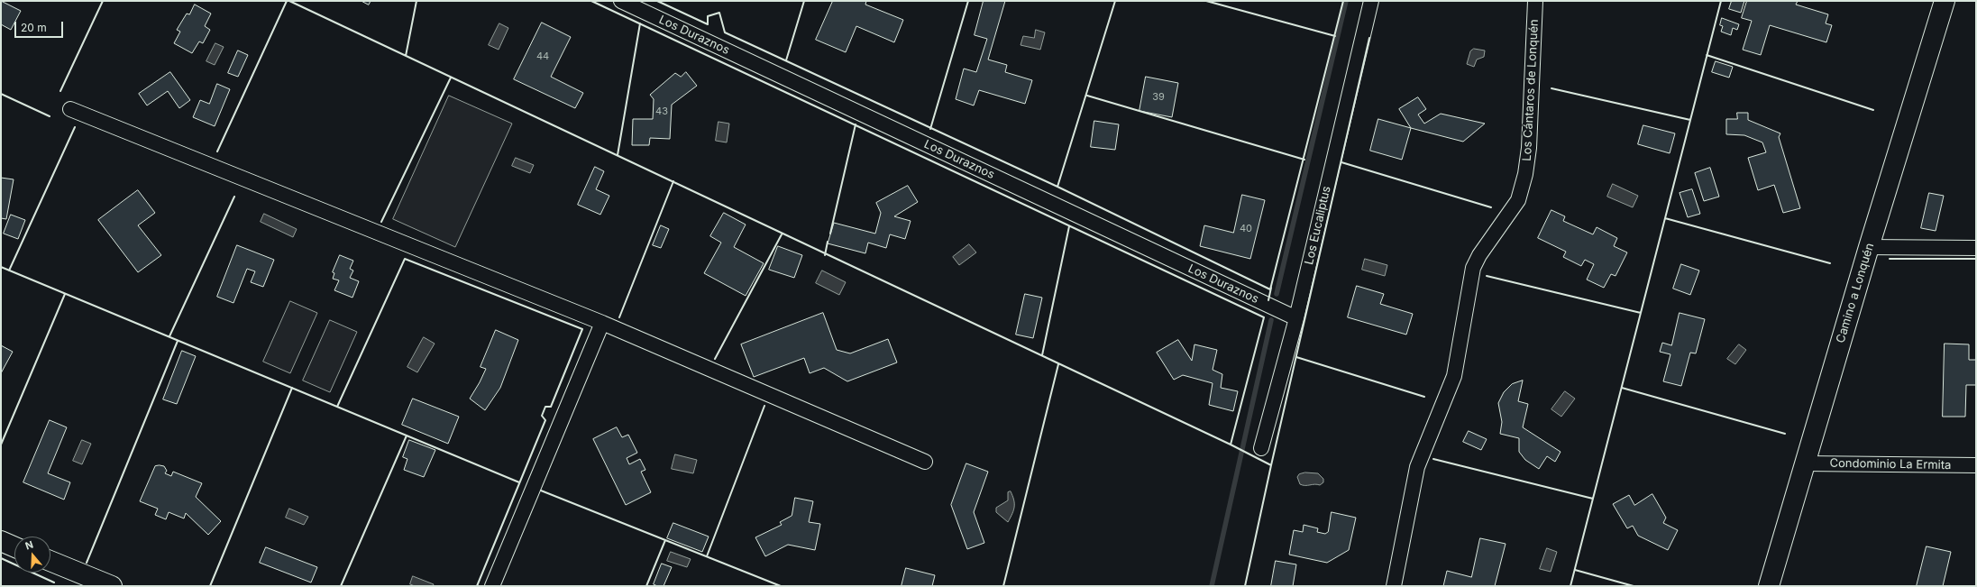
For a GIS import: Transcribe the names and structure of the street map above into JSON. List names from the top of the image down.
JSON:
{
  "streets": {
    "main road": ["Camino a Lonquén"],
    "street": [
      "Los Duraznos",
      "Los Cántaros de Lonquén",
      "Los Eucaliptus",
      "Condominio La Ermita"
    ]
  },
  "crossings": [
    ["Los Duraznos", "Los Eucaliptus"],
    ["Camino a Lonquén", "Condominio La Ermita"]
  ],
  "house_numbers": [
    "44",
    "39",
    "43",
    "40"
  ],
  "scale_bar": "20 m",
  "north": "top"
}
